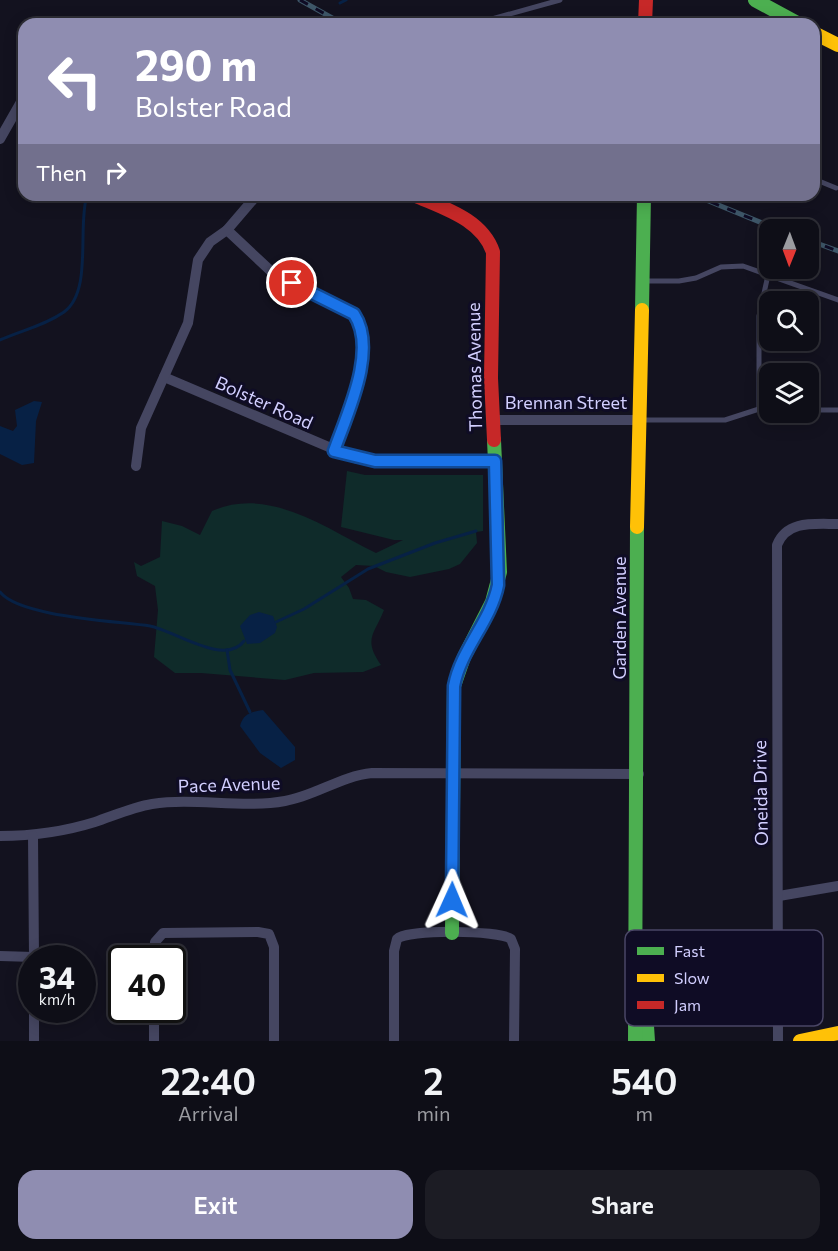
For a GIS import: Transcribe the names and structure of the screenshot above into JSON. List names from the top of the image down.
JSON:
{
  "streets": {
    "street": [
      "Thomas Avenue",
      "Bolster Road",
      "Brennan Street",
      "Garden Avenue",
      "Pace Avenue",
      "Oneida Drive"
    ]
  },
  "crossings": [
    ["Thomas Avenue", "Bolster Road"],
    ["Thomas Avenue", "Brennan Street"],
    ["Thomas Avenue", "Pace Avenue"],
    ["Brennan Street", "Garden Avenue"],
    ["Garden Avenue", "Pace Avenue"]
  ],
  "legend": ["Fast", "Slow", "Jam"],
  "north": "bottom",
  "page": {
    "turn": ["290 m", "Bolster Road"],
    "then": "Then",
    "speed": "34 km/h",
    "limit": "40",
    "eta": [
      "22:40",
      "Arrival",
      "2",
      "min",
      "540",
      "m"
    ],
    "buttons": ["Exit", "Share"]
  }
}
